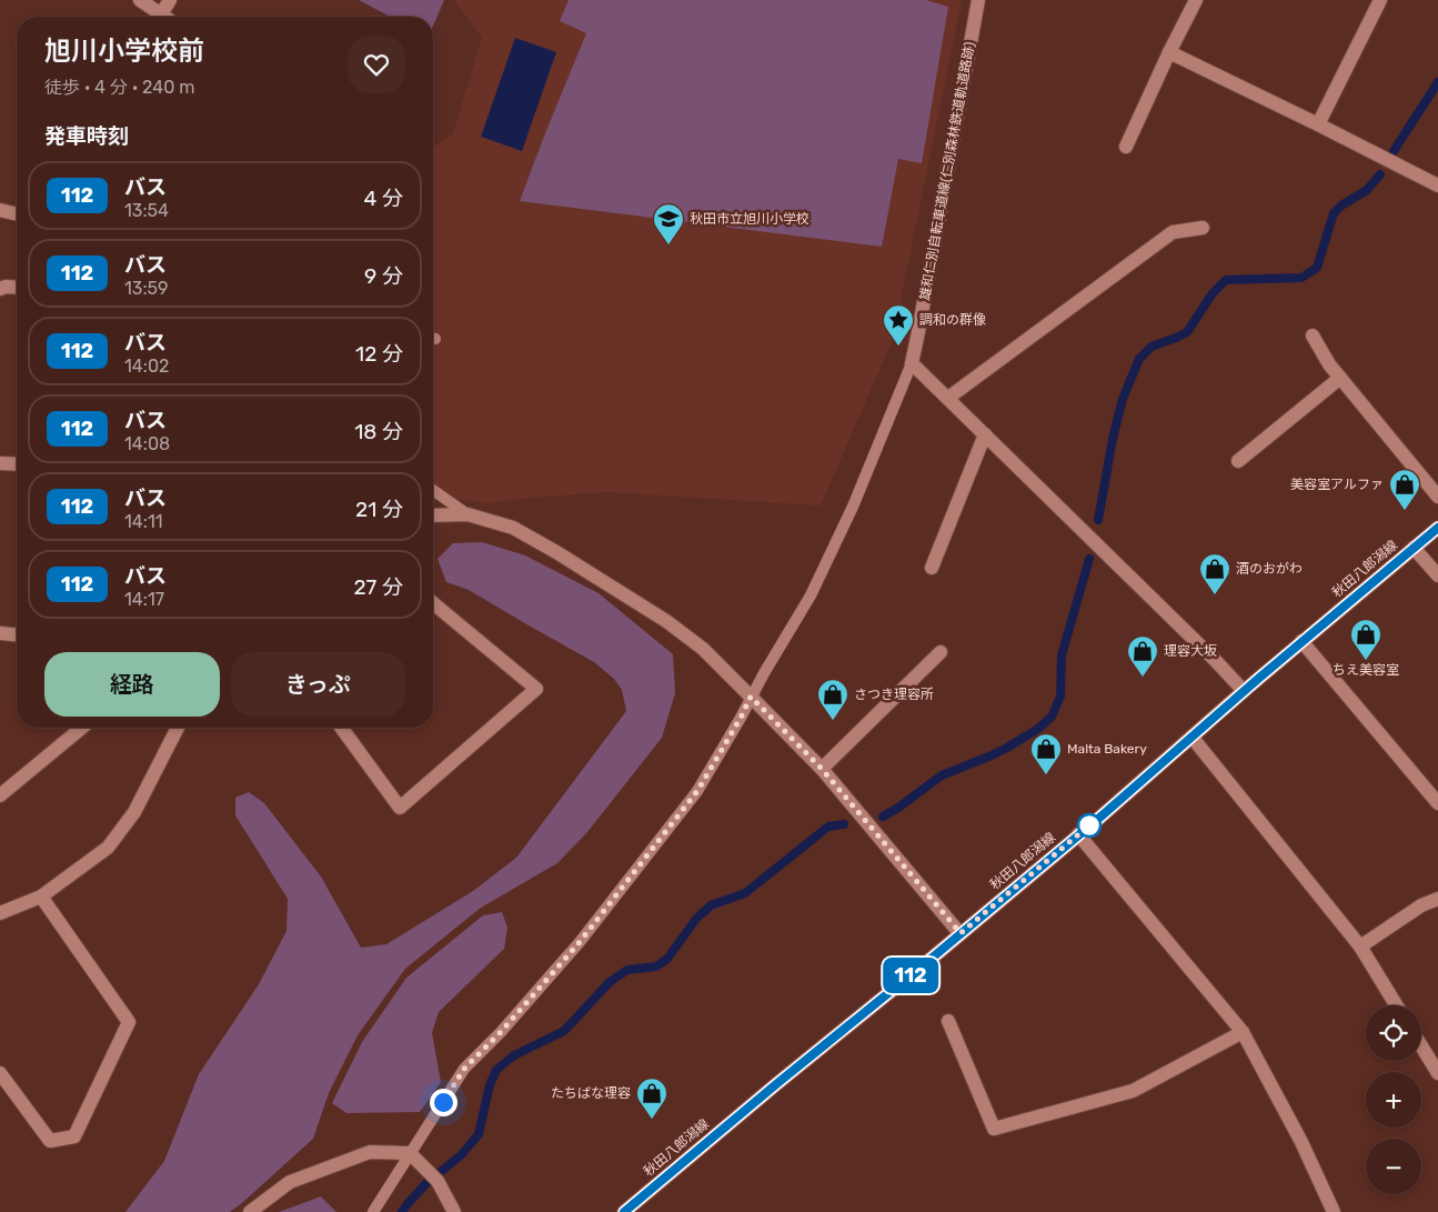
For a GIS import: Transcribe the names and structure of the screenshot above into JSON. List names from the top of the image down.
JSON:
{
  "streets": {
    "main road": ["秋田八郎潟線"],
    "street": ["雄和仁別自転車道線(仁別森林鉄道軌道路跡)"]
  },
  "places": {
    "school or university": ["秋田市立旭川小学校"],
    "place": ["調和の群像"],
    "shop": [
      "美容室アルファ",
      "酒のおがわ",
      "ちえ美容室",
      "理容大坂",
      "さつき理容所",
      "Malta Bakery",
      "たちばな理容"
    ]
  },
  "lines": ["bus line 112"],
  "page": {
    "on_map": "112",
    "heading": [
      ["旭川小学校前", "徒歩 · 4 分 · 240 m"],
      "発車時刻"
    ],
    "list": [
      {
        "mark": "112",
        "name": "バス",
        "note": "13:54",
        "value": "4 分"
      },
      {
        "mark": "112",
        "name": "バス",
        "note": "13:59",
        "value": "9 分"
      },
      {
        "mark": "112",
        "name": "バス",
        "note": "14:02",
        "value": "12 分"
      },
      {
        "mark": "112",
        "name": "バス",
        "note": "14:08",
        "value": "18 分"
      },
      {
        "mark": "112",
        "name": "バス",
        "note": "14:11",
        "value": "21 分"
      },
      {
        "mark": "112",
        "name": "バス",
        "note": "14:17",
        "value": "27 分"
      }
    ],
    "buttons": ["経路", "きっぷ"],
    "map_buttons": ["+", "−"]
  }
}
